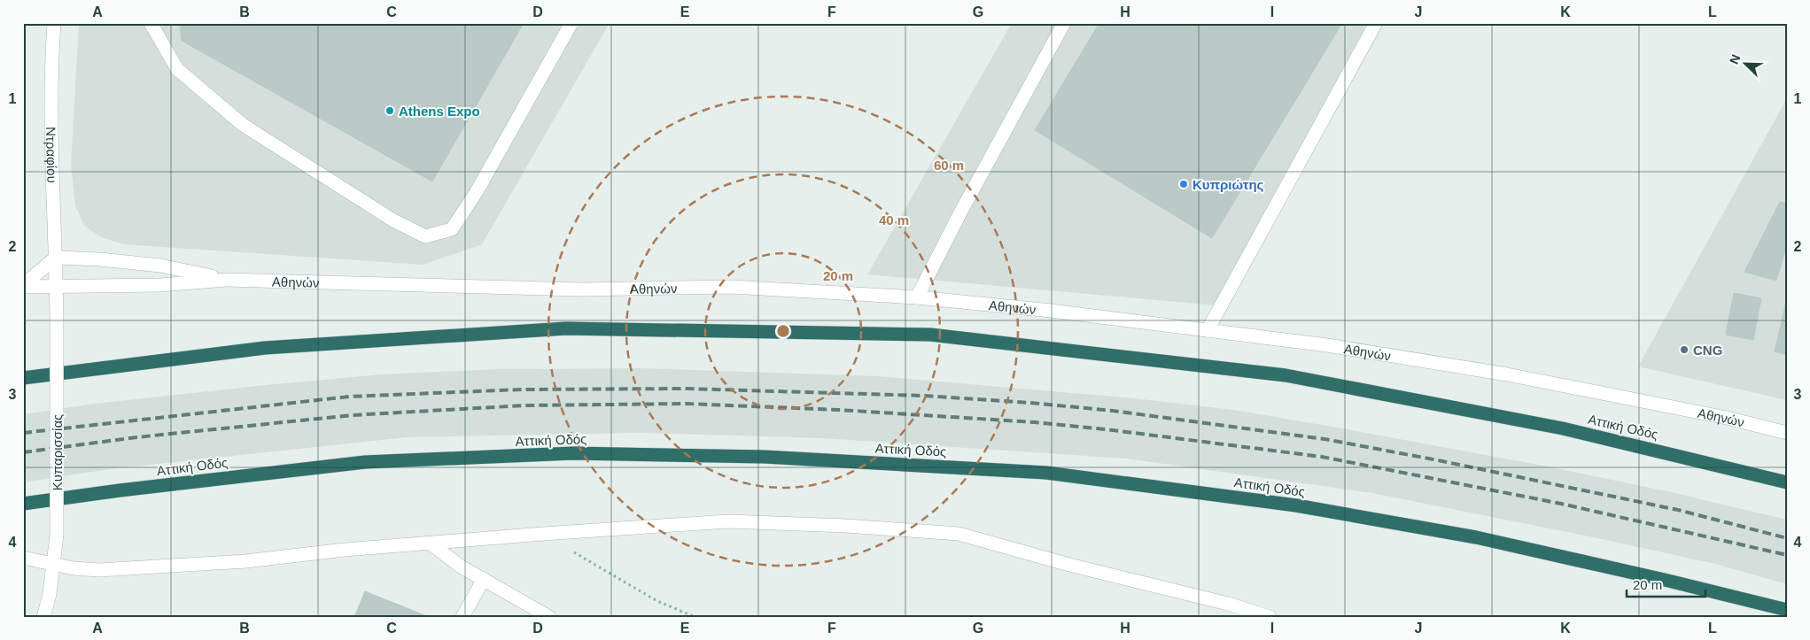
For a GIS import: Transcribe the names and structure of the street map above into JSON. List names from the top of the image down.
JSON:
{
  "streets": {
    "highway": ["Αττική Οδός"],
    "street": ["Ντραφίου", "Αθηνών", "Κυπαρισσίας"]
  },
  "crossings": [
    ["Ντραφίου", "Αθηνών"],
    ["Ντραφίου", "Κυπαρισσίας"],
    ["Αθηνών", "Κυπαρισσίας"]
  ],
  "places": ["Athens Expo", "Κυπριώτης", "CNG"],
  "scale_bar": "20 m",
  "north": "top left",
  "grid": {
    "columns": [
      "A",
      "B",
      "C",
      "D",
      "E",
      "F",
      "G",
      "H",
      "I",
      "J",
      "K",
      "L"
    ],
    "rows": [
      "1",
      "2",
      "3",
      "4"
    ]
  },
  "rings": ["60 m", "40 m", "20 m"]
}
